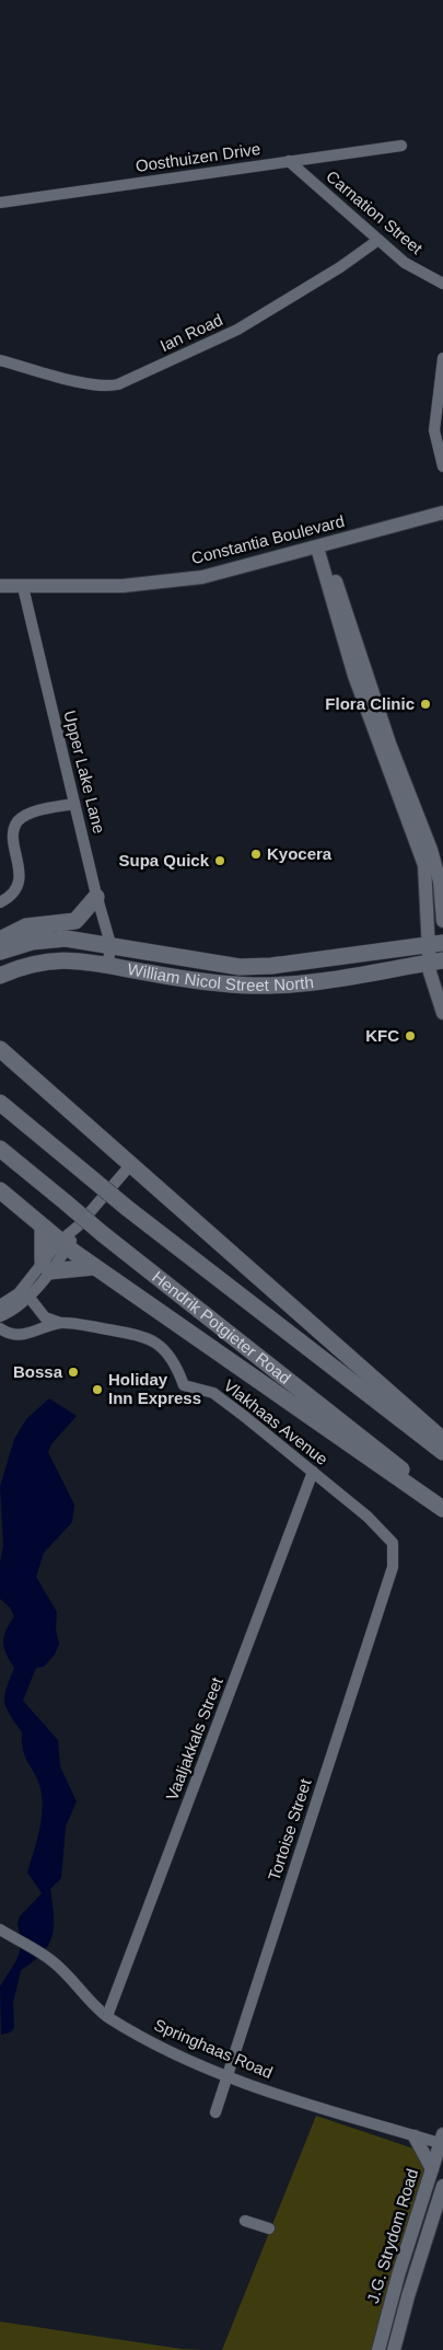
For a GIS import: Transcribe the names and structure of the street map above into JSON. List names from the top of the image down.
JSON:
{
  "streets": {
    "main road": ["William Nicol Street North", "Hendrik Potgieter Road"],
    "street": [
      "Oosthuizen Drive",
      "Carnation Street",
      "Ian Road",
      "Constantia Boulevard",
      "Upper Lake Lane",
      "Vlakhaas Avenue",
      "Vaaljakkals Street",
      "Tortoise Street",
      "Springhaas Road",
      "J.G. Strydom Road"
    ]
  },
  "crossings": [
    ["Oosthuizen Drive", "Carnation Street"],
    ["Carnation Street", "Ian Road"],
    ["Constantia Boulevard", "Upper Lake Lane"],
    ["Upper Lake Lane", "William Nicol Street North"],
    ["Vlakhaas Avenue", "Vaaljakkals Street"],
    ["Vlakhaas Avenue", "Tortoise Street"],
    ["Vaaljakkals Street", "Springhaas Road"],
    ["Tortoise Street", "Springhaas Road"],
    ["Springhaas Road", "J.G. Strydom Road"]
  ],
  "places": [
    "Flora Clinic",
    "Kyocera",
    "Supa Quick",
    "KFC",
    "Bossa",
    "Holiday Inn Express"
  ]
}
